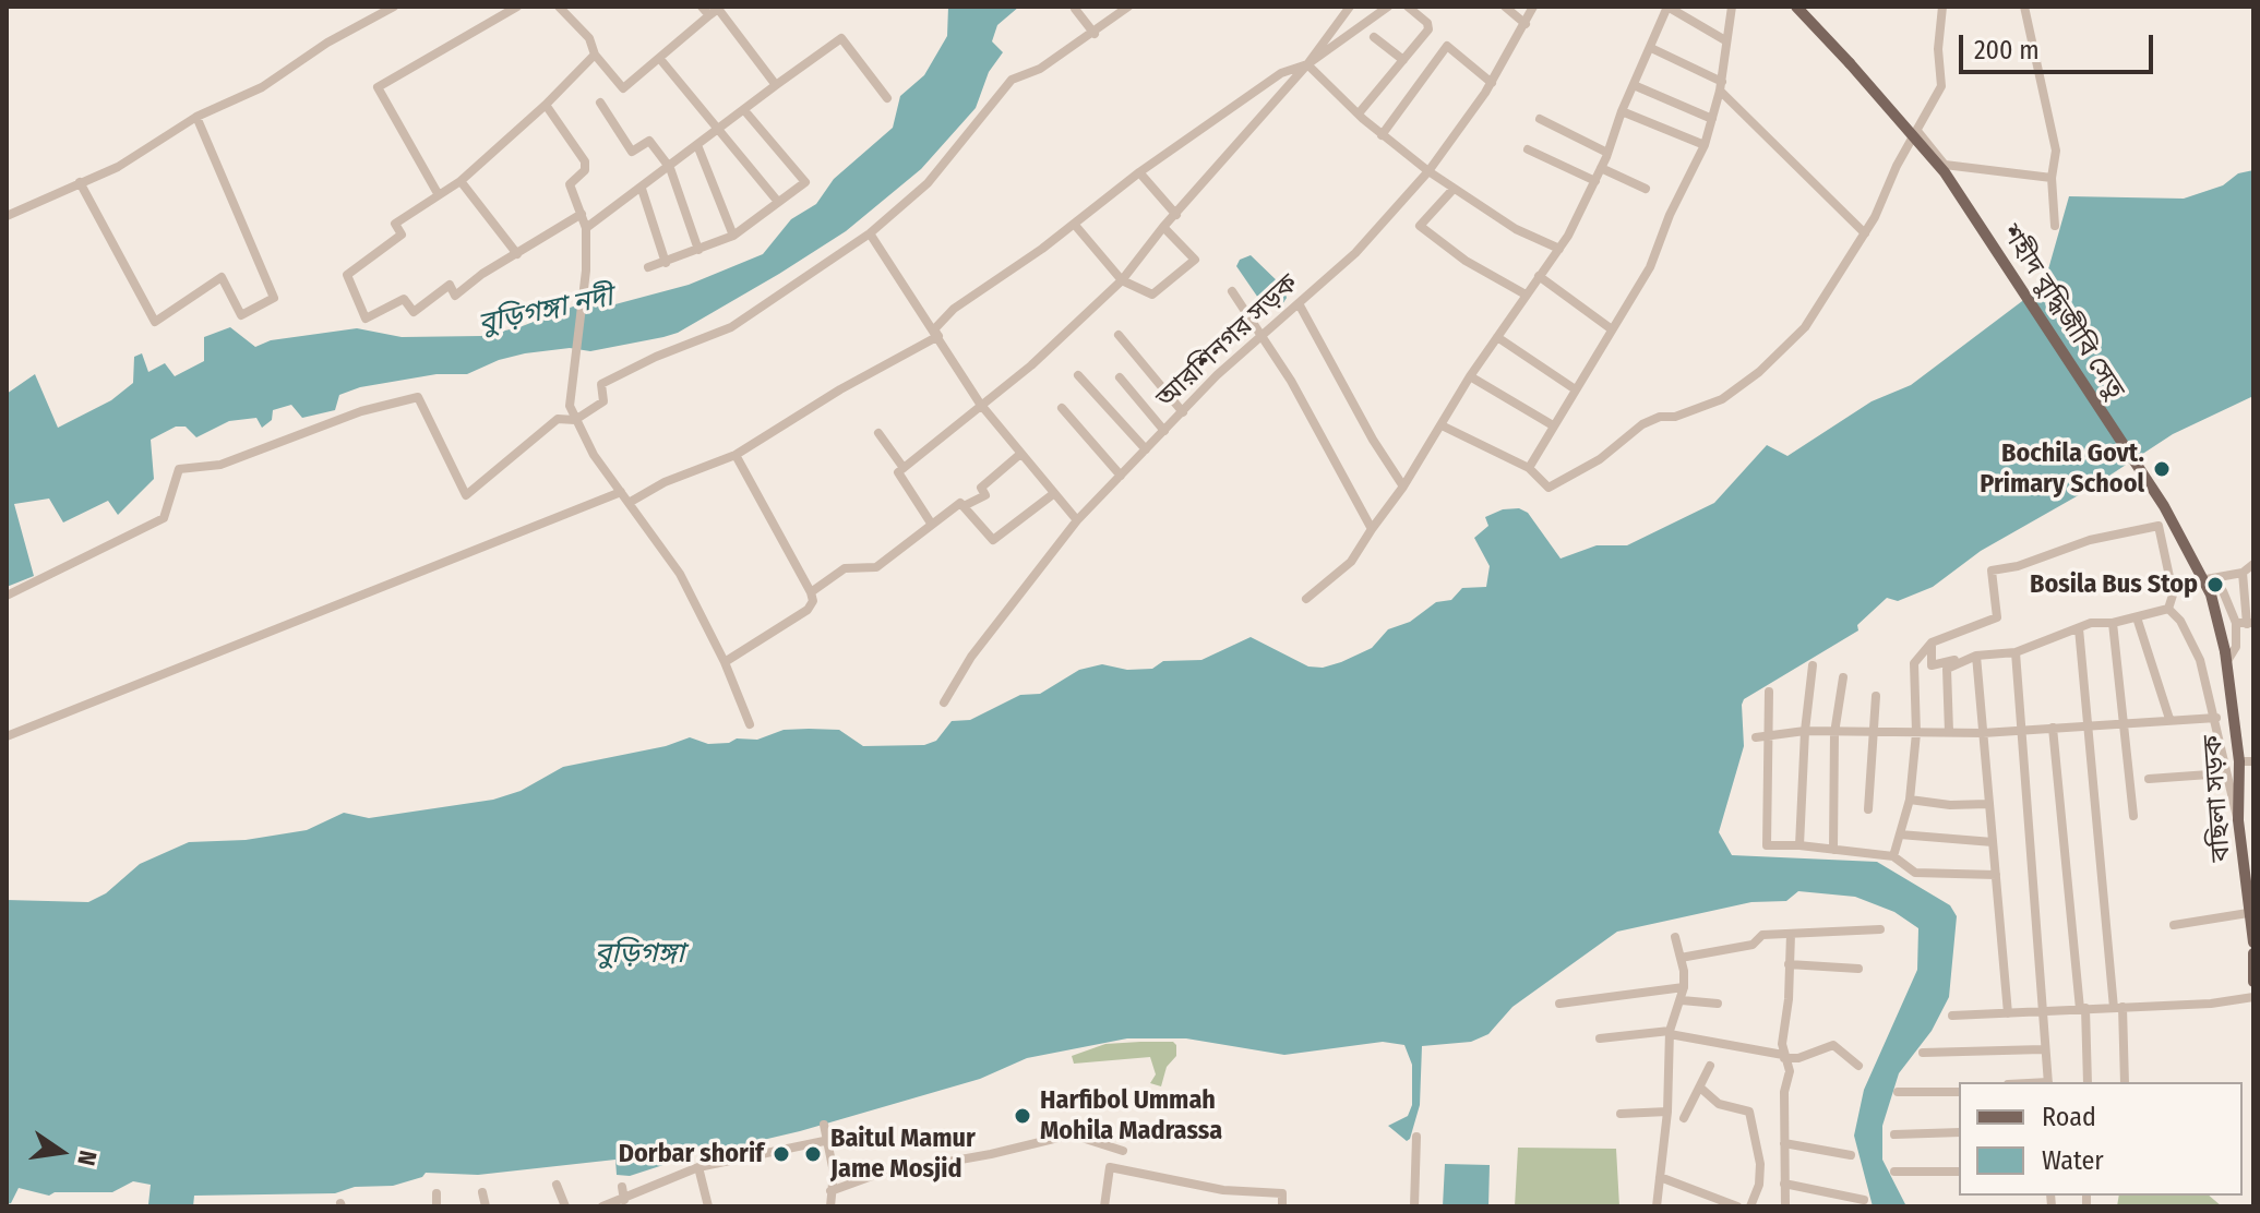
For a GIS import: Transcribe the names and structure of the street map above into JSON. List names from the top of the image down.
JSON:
{
  "streets": {
    "main road": ["শহীদ বুদ্ধিজীবি সেতু", "বছিলা সড়ক"],
    "street": ["আরশিনগর সড়ক"]
  },
  "crossings": [
    ["শহীদ বুদ্ধিজীবি সেতু", "বছিলা সড়ক"]
  ],
  "water": ["বুড়িগঙ্গা নদী", "বুড়িগঙ্গা"],
  "places": [
    "Bochila Govt. Primary School",
    "Bosila Bus Stop",
    "Harfibol Ummah Mohila Madrassa",
    "Dorbar shorif",
    "Baitul Mamur Jame Mosjid"
  ],
  "legend": ["Road", "Water"],
  "scale_bar": "200 m",
  "north": "right"
}
